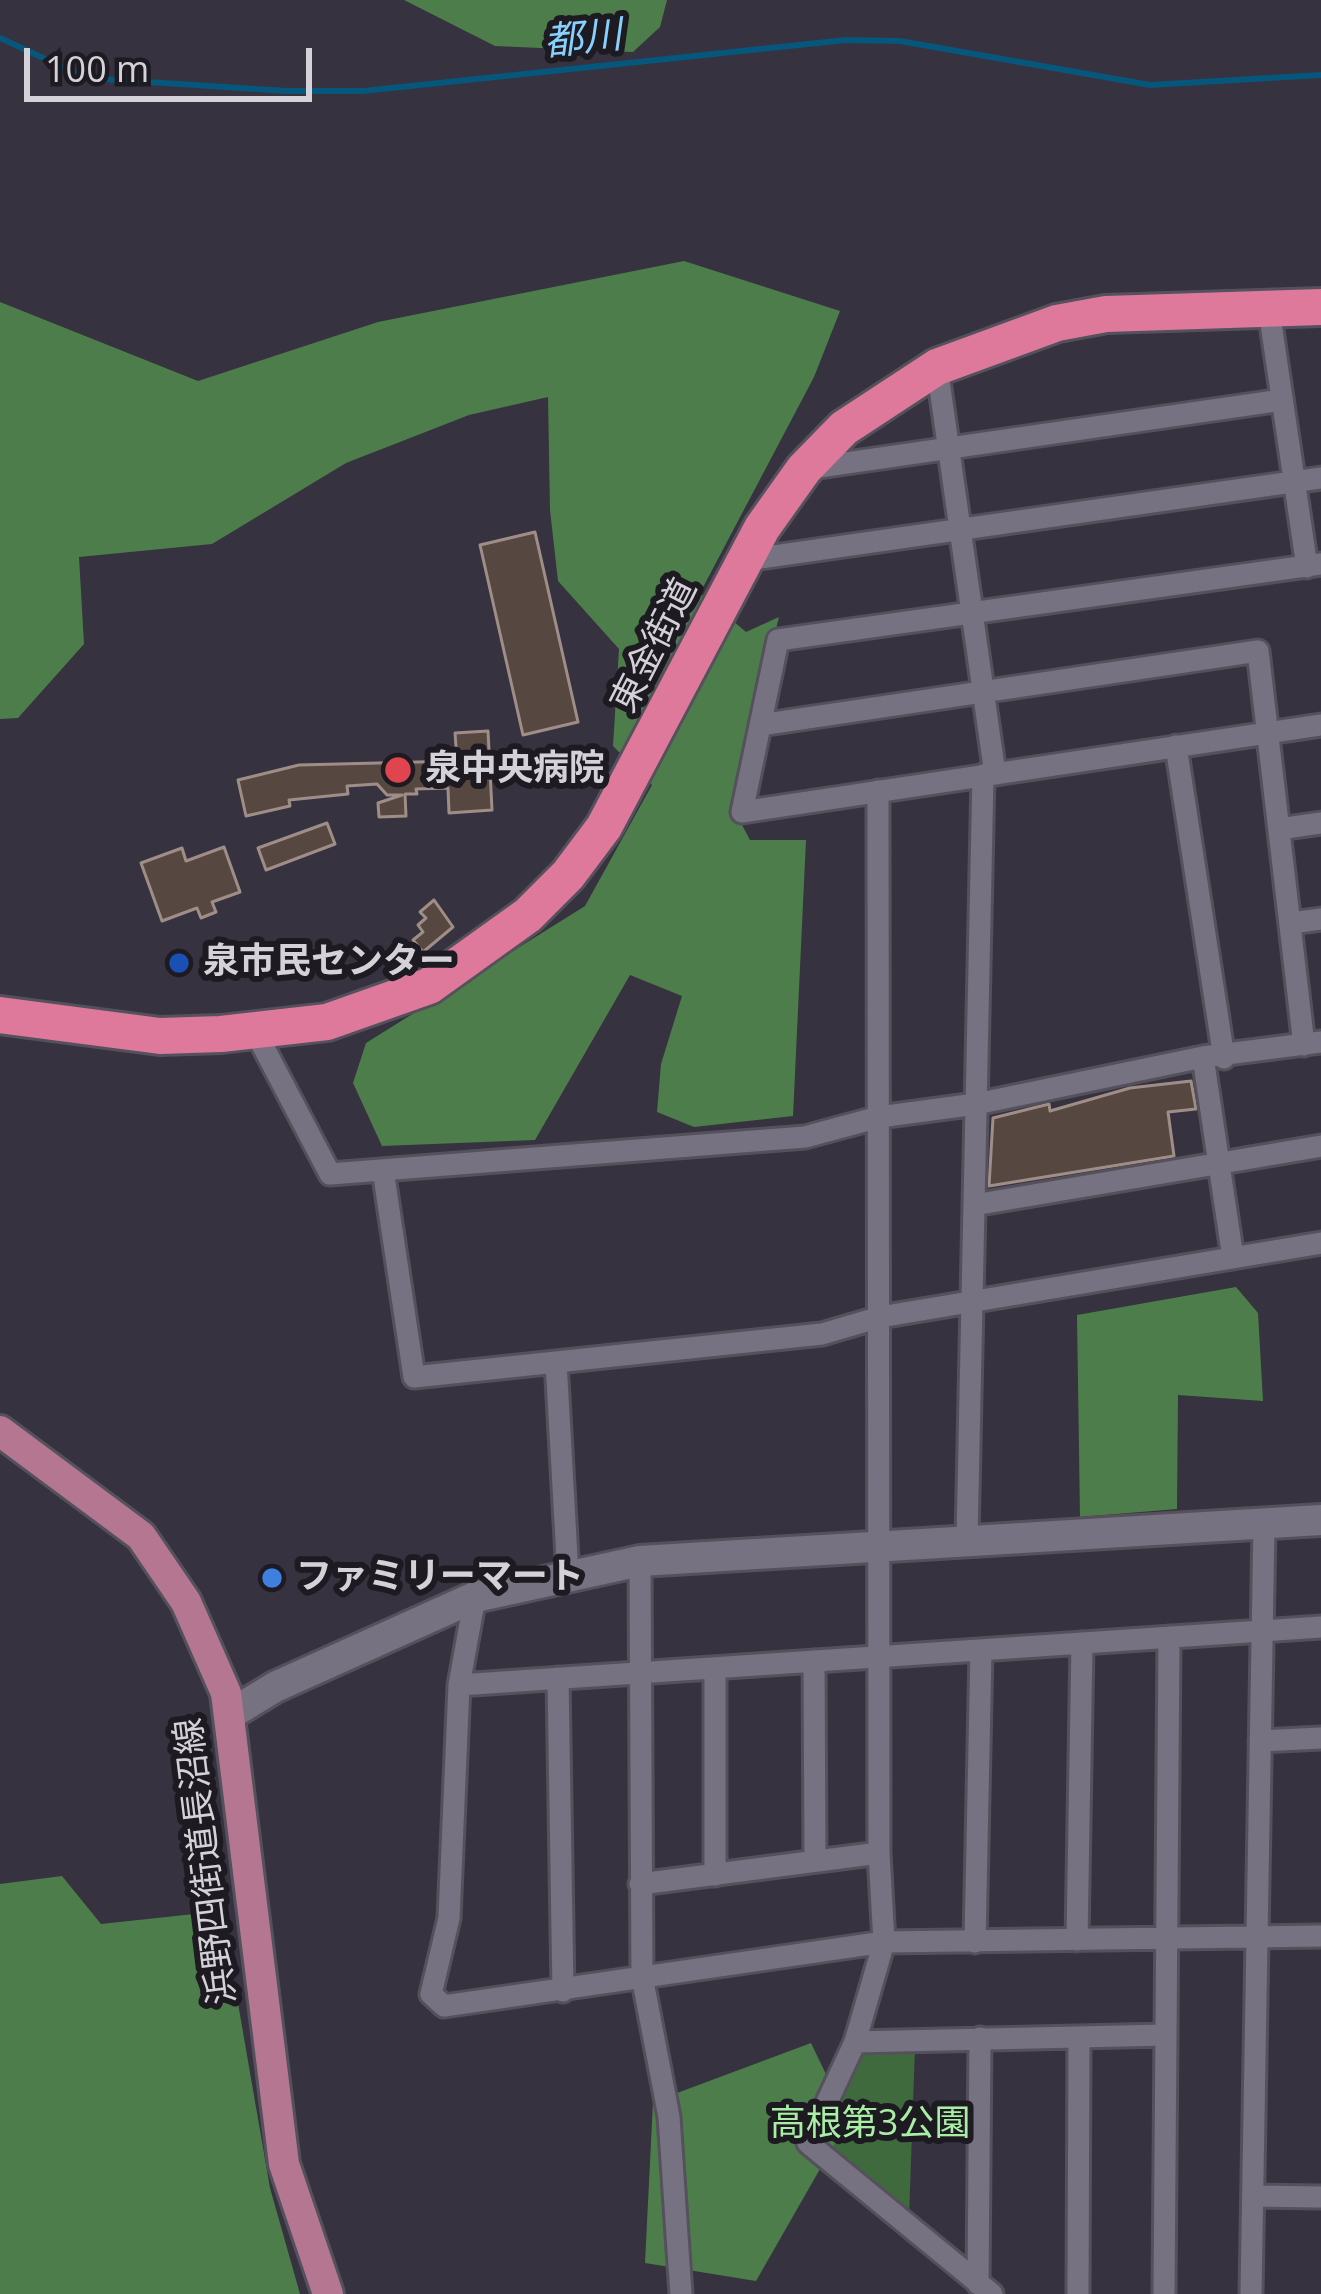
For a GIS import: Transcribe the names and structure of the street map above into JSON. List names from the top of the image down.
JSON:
{
  "streets": {
    "highway": ["東金街道"],
    "main road": ["浜野四街道長沼線"]
  },
  "water": ["都川"],
  "parks": ["高根第3公園"],
  "places": ["泉中央病院", "泉市民センター", "ファミリーマート"],
  "scale_bar": "100 m"
}
